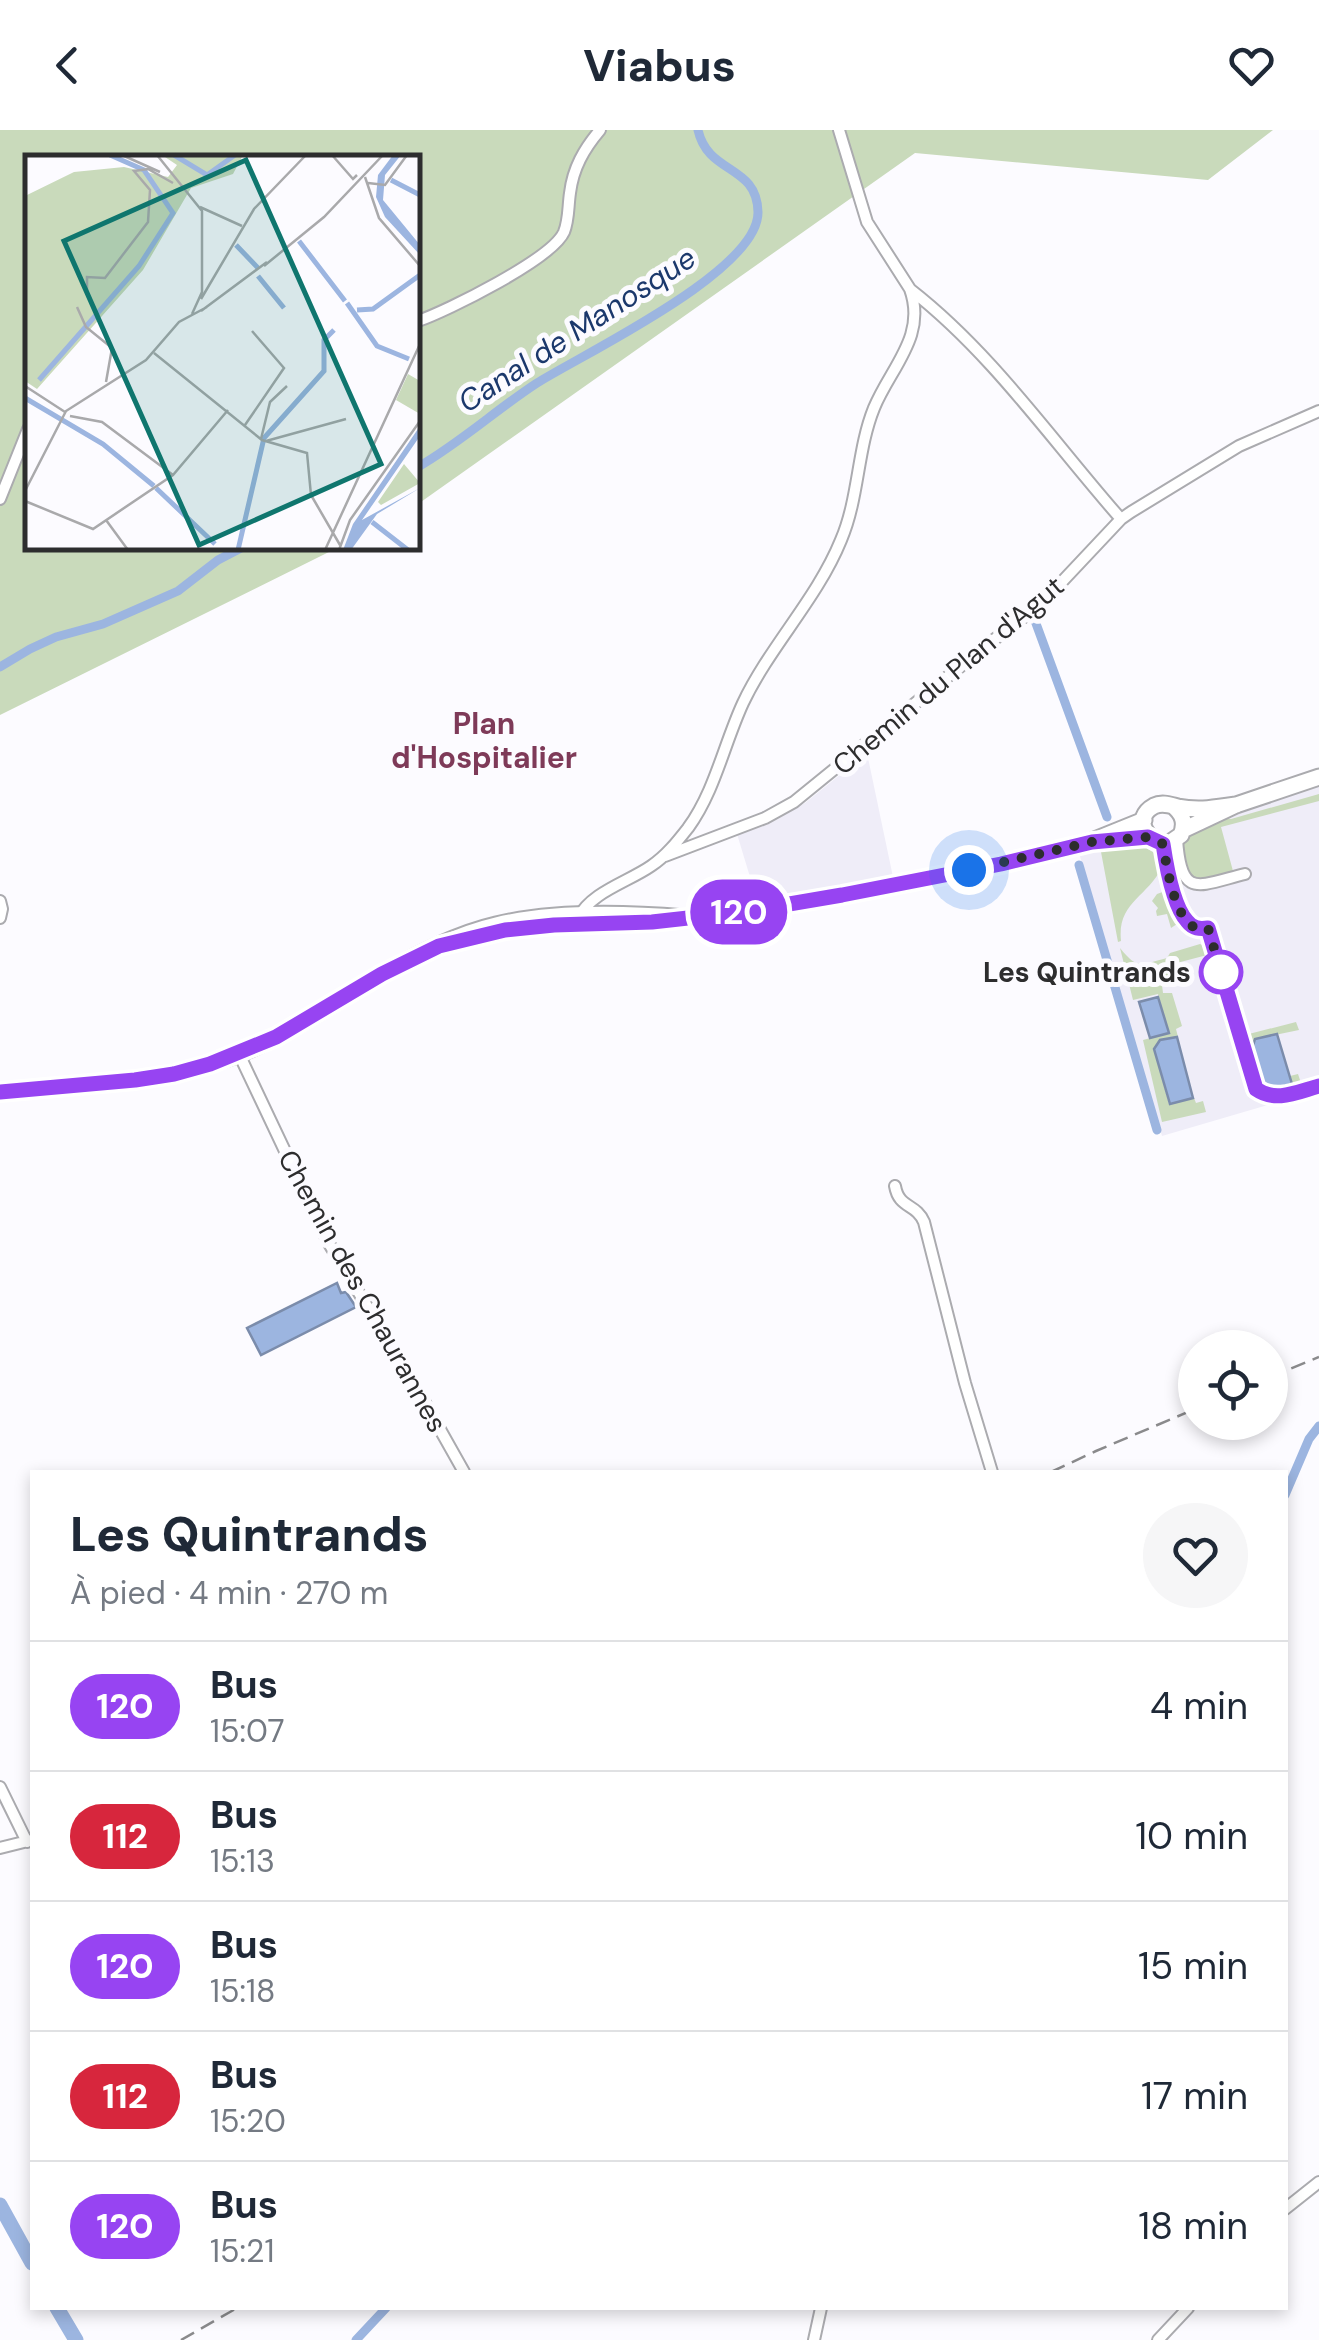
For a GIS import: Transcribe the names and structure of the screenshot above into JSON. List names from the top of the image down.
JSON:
{
  "streets": {
    "street": ["Chemin du Plan d'Agut", "Chemin des Chaurannes"]
  },
  "districts": ["Plan d'Hospitalier"],
  "water": ["Canal de Manosque"],
  "places": ["Les Quintrands"],
  "lines": ["bus line 120"],
  "page": {
    "header": "Viabus",
    "on_map": "120",
    "heading": ["Les Quintrands", "À pied · 4 min · 270 m"],
    "list": [
      {
        "mark": "120",
        "name": "Bus",
        "note": "15:07",
        "value": "4 min"
      },
      {
        "mark": "112",
        "name": "Bus",
        "note": "15:13",
        "value": "10 min"
      },
      {
        "mark": "120",
        "name": "Bus",
        "note": "15:18",
        "value": "15 min"
      },
      {
        "mark": "112",
        "name": "Bus",
        "note": "15:20",
        "value": "17 min"
      },
      {
        "mark": "120",
        "name": "Bus",
        "note": "15:21",
        "value": "18 min"
      }
    ]
  }
}
